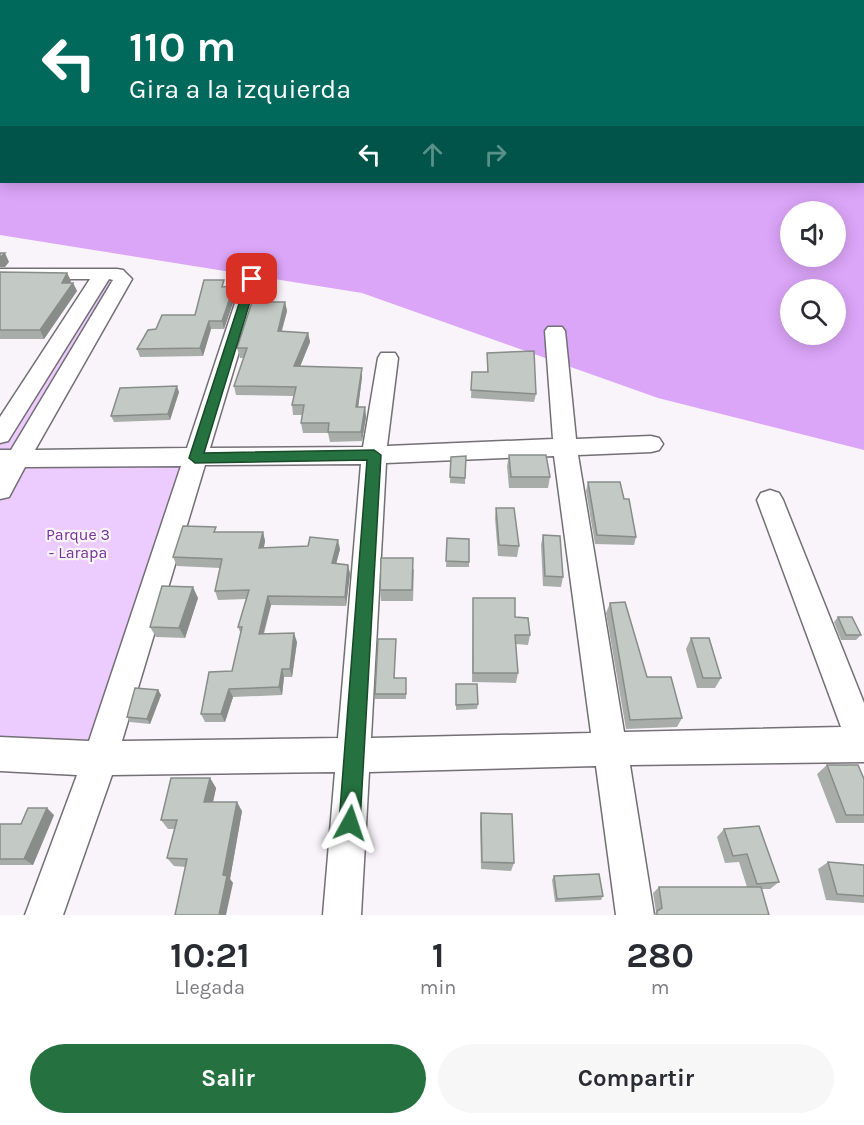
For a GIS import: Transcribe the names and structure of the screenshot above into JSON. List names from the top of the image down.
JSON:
{
  "parks": ["Parque 3 - Larapa"],
  "page": {
    "turn": ["110 m", "Gira a la izquierda"],
    "eta": [
      "10:21",
      "Llegada",
      "1",
      "min",
      "280",
      "m"
    ],
    "buttons": ["Salir", "Compartir"]
  }
}
